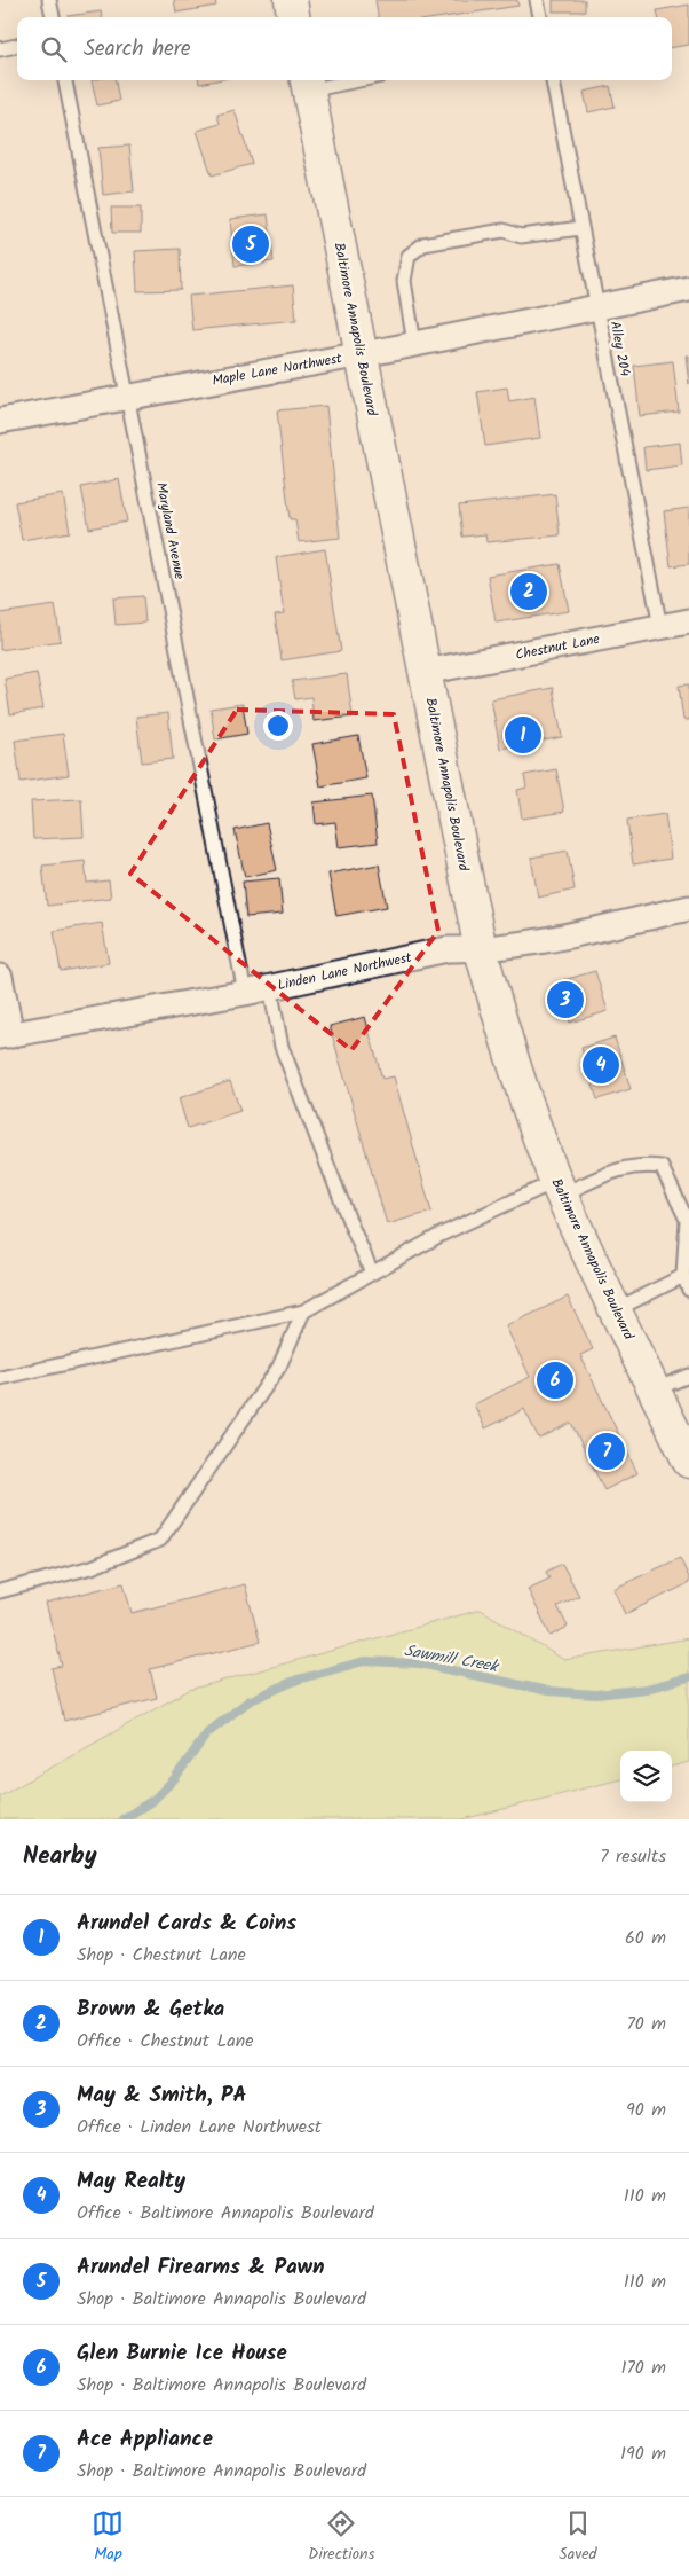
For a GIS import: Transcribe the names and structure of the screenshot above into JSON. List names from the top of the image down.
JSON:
{
  "streets": {
    "main road": ["Baltimore Annapolis Boulevard"],
    "street": ["Maple Lane Northwest", "Chestnut Lane", "Linden Lane Northwest"],
    "lane": ["Alley 204", "Maryland Avenue"]
  },
  "crossings": [
    ["Baltimore Annapolis Boulevard", "Maple Lane Northwest"],
    ["Baltimore Annapolis Boulevard", "Chestnut Lane"],
    ["Baltimore Annapolis Boulevard", "Linden Lane Northwest"],
    ["Alley 204", "Maple Lane Northwest"],
    ["Alley 204", "Chestnut Lane"],
    ["Maple Lane Northwest", "Maryland Avenue"],
    ["Maryland Avenue", "Linden Lane Northwest"]
  ],
  "water": ["Sawmill Creek"],
  "page": {
    "search": "Search here",
    "pins": [
      "5",
      "2",
      "1",
      "3",
      "4",
      "6",
      "7"
    ],
    "heading": ["Nearby", "7 results"],
    "list": [
      {
        "mark": "1",
        "name": "Arundel Cards & Coins",
        "note": "Shop · Chestnut Lane",
        "value": "60 m"
      },
      {
        "mark": "2",
        "name": "Brown & Getka",
        "note": "Office · Chestnut Lane",
        "value": "70 m"
      },
      {
        "mark": "3",
        "name": "May & Smith, PA",
        "note": "Office · Linden Lane Northwest",
        "value": "90 m"
      },
      {
        "mark": "4",
        "name": "May Realty",
        "note": "Office · Baltimore Annapolis Boulevard",
        "value": "110 m"
      },
      {
        "mark": "5",
        "name": "Arundel Firearms & Pawn",
        "note": "Shop · Baltimore Annapolis Boulevard",
        "value": "110 m"
      },
      {
        "mark": "6",
        "name": "Glen Burnie Ice House",
        "note": "Shop · Baltimore Annapolis Boulevard",
        "value": "170 m"
      },
      {
        "mark": "7",
        "name": "Ace Appliance",
        "note": "Shop · Baltimore Annapolis Boulevard",
        "value": "190 m"
      }
    ],
    "nav": ["Map", "Directions", "Saved"]
  }
}
